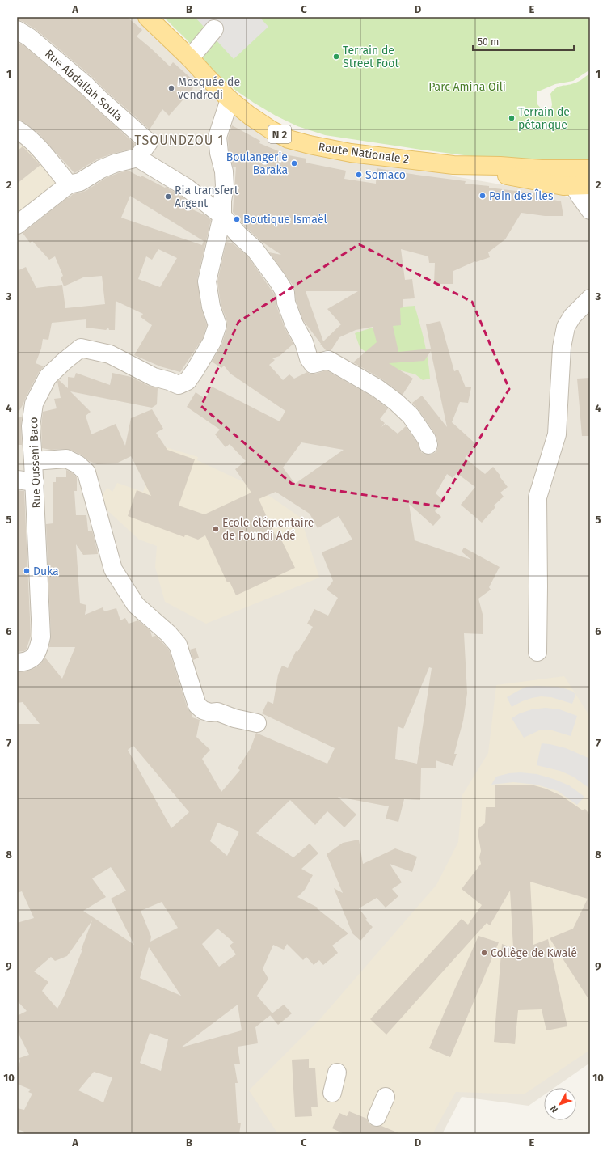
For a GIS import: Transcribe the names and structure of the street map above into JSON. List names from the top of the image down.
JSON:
{
  "streets": {
    "main road": ["N 2", "Route Nationale 2"],
    "street": ["Rue Abdallah Soula", "Rue Ousseni Baco"]
  },
  "crossings": [
    ["Route Nationale 2", "Rue Ousseni Baco"]
  ],
  "districts": ["TSOUNDZOU 1"],
  "parks": ["Parc Amina Oili"],
  "places": [
    "Terrain de Street Foot",
    "Mosquée de vendredi",
    "Terrain de pétanque",
    "Boulangerie Baraka",
    "Somaco",
    "Pain des Îles",
    "Ria transfert Argent",
    "Boutique Ismaël",
    "Ecole élémentaire de Foundi Adé",
    "Duka",
    "Collège de Kwalé"
  ],
  "scale_bar": "50 m",
  "north": "bottom left",
  "grid": {
    "columns": [
      "A",
      "B",
      "C",
      "D",
      "E"
    ],
    "rows": [
      "1",
      "2",
      "3",
      "4",
      "5",
      "6",
      "7",
      "8",
      "9",
      "10"
    ]
  }
}
